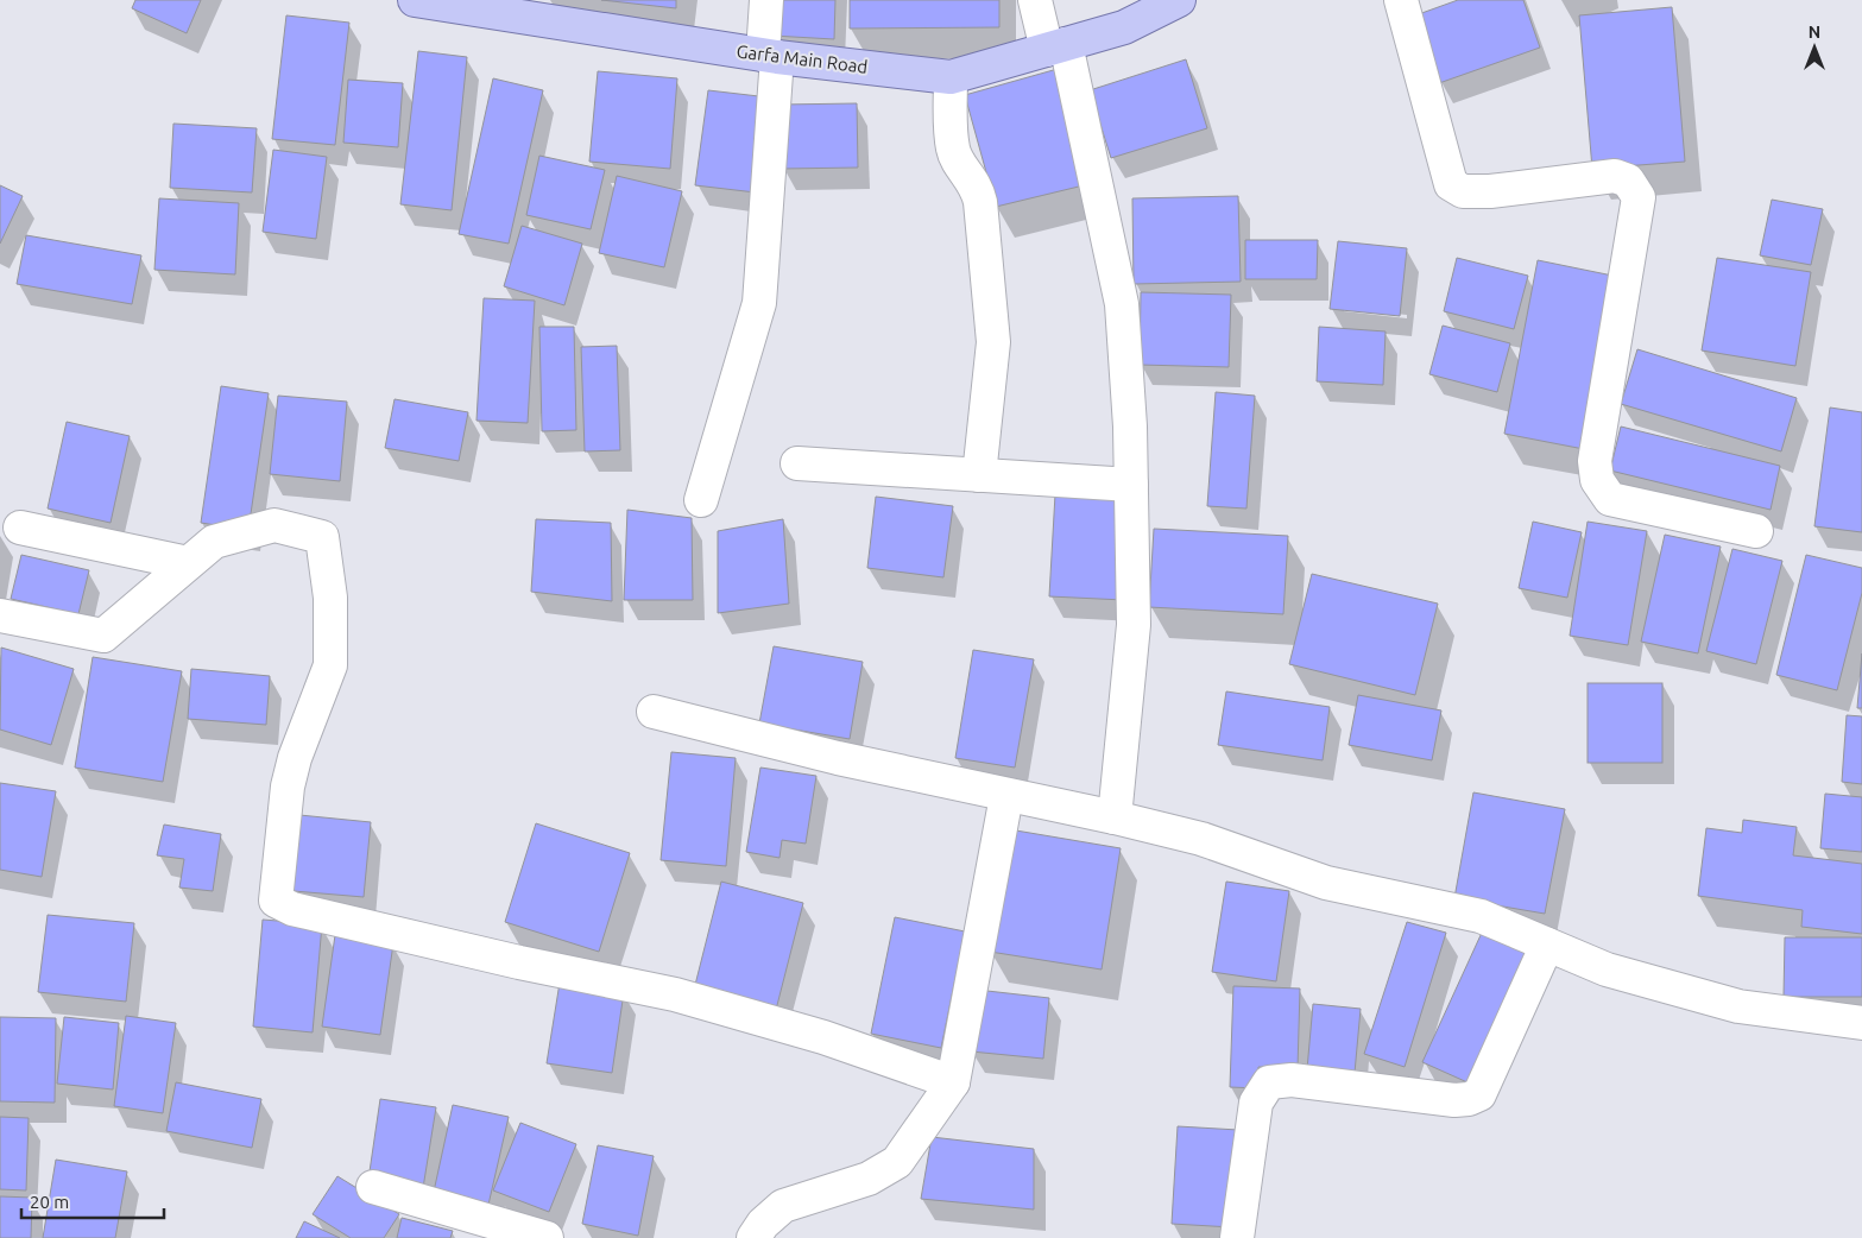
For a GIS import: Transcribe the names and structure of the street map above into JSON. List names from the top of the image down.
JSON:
{
  "streets": {
    "main road": ["Garfa Main Road"]
  },
  "scale_bar": "20 m",
  "north": "top"
}
